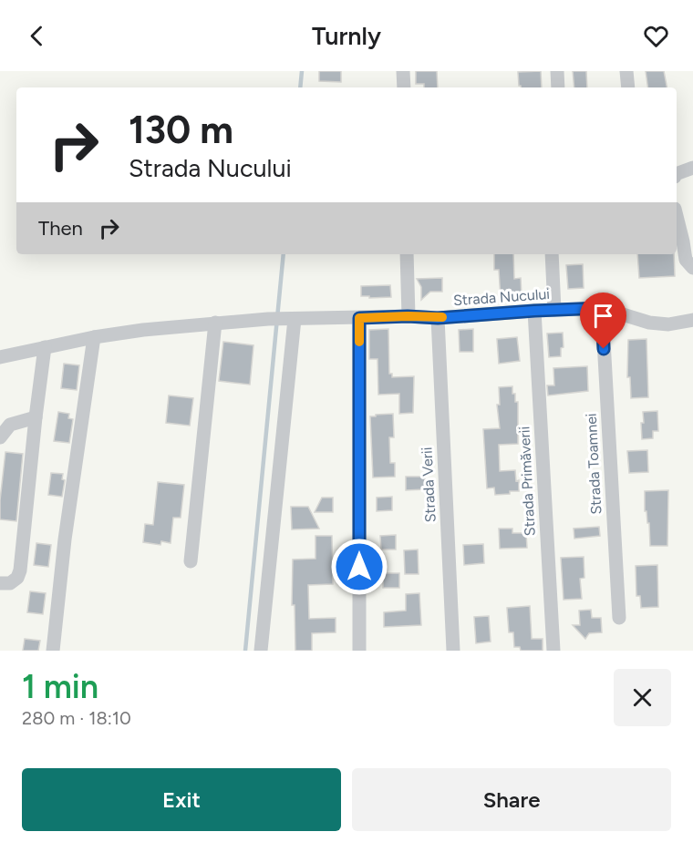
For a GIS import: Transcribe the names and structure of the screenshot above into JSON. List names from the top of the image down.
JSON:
{
  "streets": {
    "street": [
      "Strada Nucului",
      "Strada Toamnei",
      "Strada Primăverii",
      "Strada Verii"
    ]
  },
  "crossings": [
    ["Strada Nucului", "Strada Toamnei"],
    ["Strada Nucului", "Strada Primăverii"],
    ["Strada Nucului", "Strada Verii"]
  ],
  "page": {
    "header": "Turnly",
    "turn": ["130 m", "Strada Nucului"],
    "then": "Then",
    "heading": ["1 min", "280 m · 18:10"],
    "buttons": ["Exit", "Share"]
  }
}
